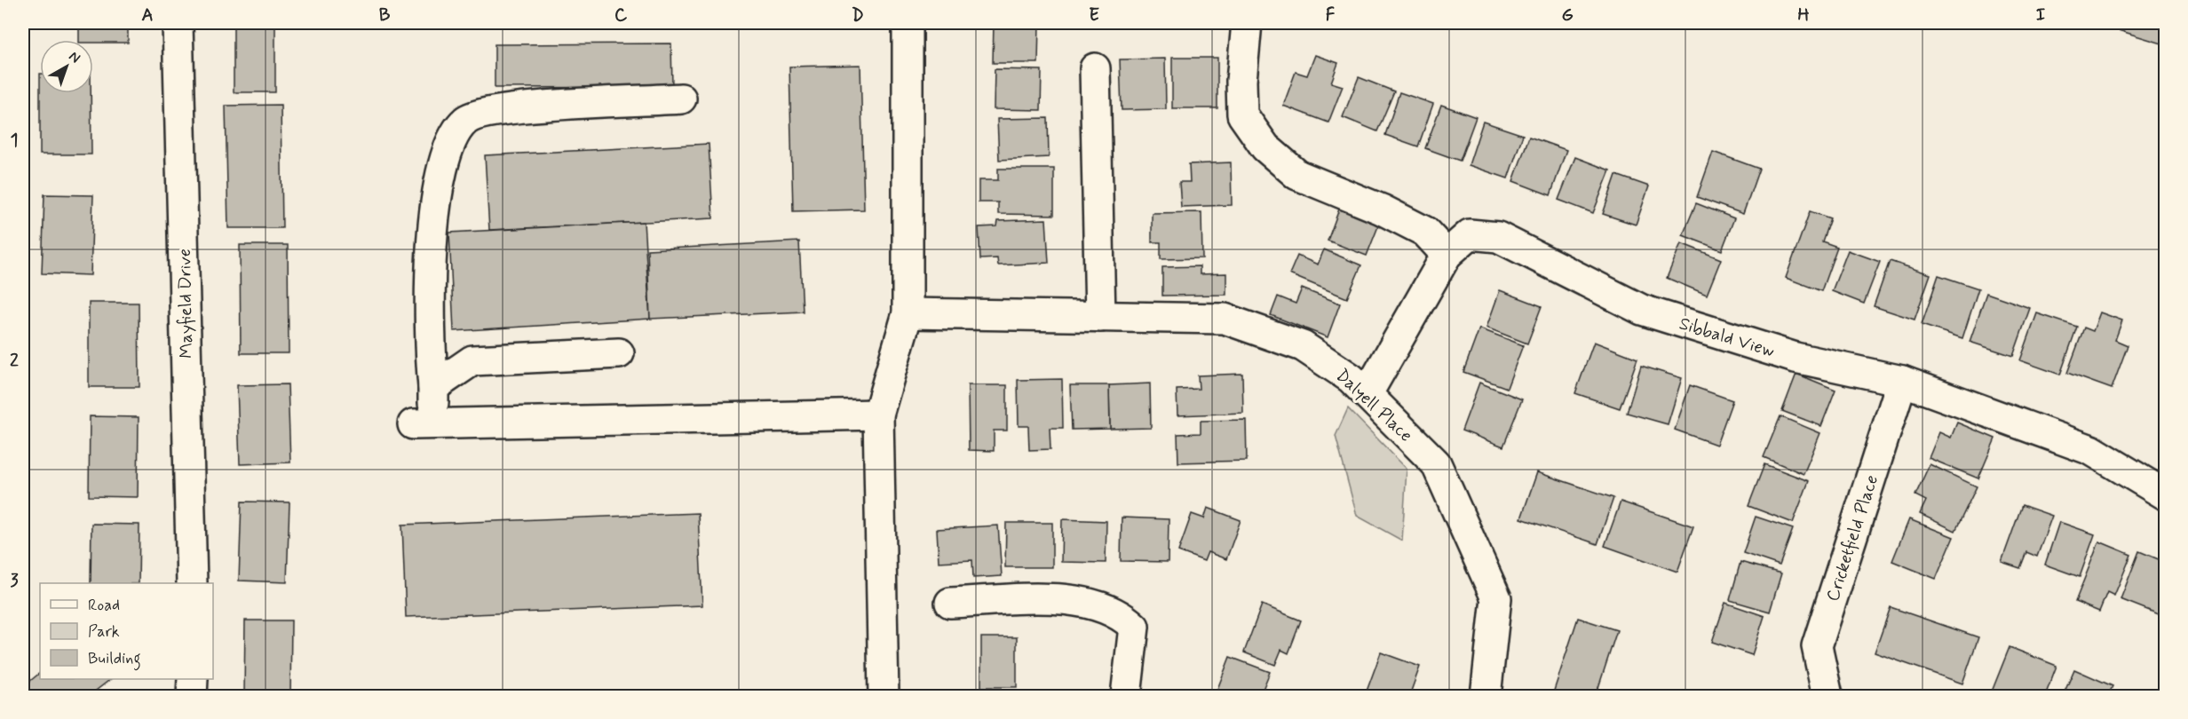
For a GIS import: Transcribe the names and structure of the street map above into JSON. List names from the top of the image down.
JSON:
{
  "streets": {
    "street": [
      "Mayfield Drive",
      "Sibbald View",
      "Dalyell Place",
      "Cricketfield Place"
    ]
  },
  "crossings": [
    ["Sibbald View", "Dalyell Place"],
    ["Sibbald View", "Cricketfield Place"]
  ],
  "legend": ["Road", "Park", "Building"],
  "north": "top right",
  "grid": {
    "columns": [
      "A",
      "B",
      "C",
      "D",
      "E",
      "F",
      "G",
      "H",
      "I"
    ],
    "rows": ["1", "2", "3"]
  }
}
